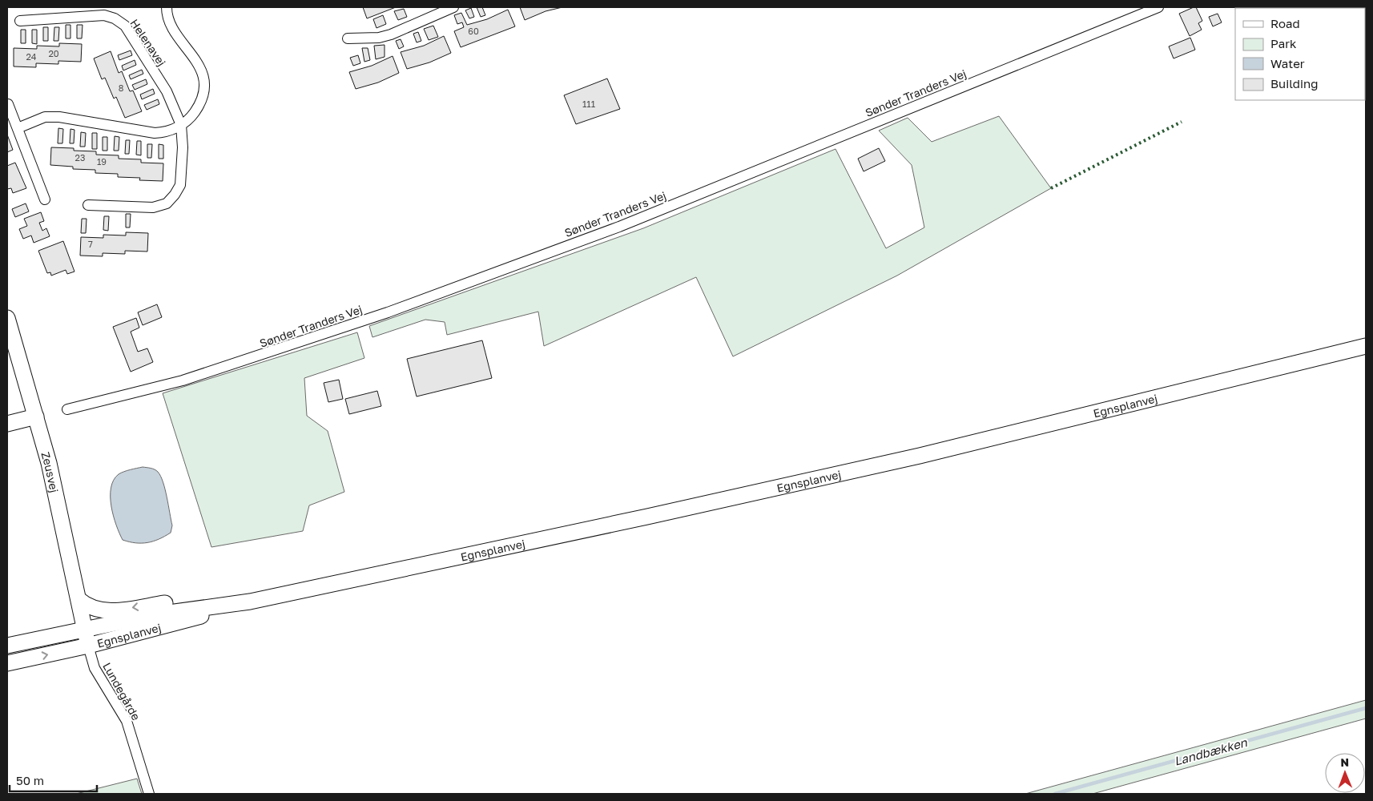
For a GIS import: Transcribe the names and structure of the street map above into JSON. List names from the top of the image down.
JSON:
{
  "streets": {
    "main road": ["Egnsplanvej", "Zeusvej"],
    "street": ["Helenavej", "Sønder Tranders Vej", "Lundegårde"]
  },
  "crossings": [
    ["Egnsplanvej", "Zeusvej"],
    ["Egnsplanvej", "Lundegårde"],
    ["Zeusvej", "Lundegårde"]
  ],
  "water": ["Landbækken"],
  "house_numbers": [
    "60",
    "20",
    "24",
    "8",
    "111",
    "23",
    "19",
    "7"
  ],
  "legend": [
    "Road",
    "Park",
    "Water",
    "Building"
  ],
  "scale_bar": "50 m",
  "north": "top"
}
